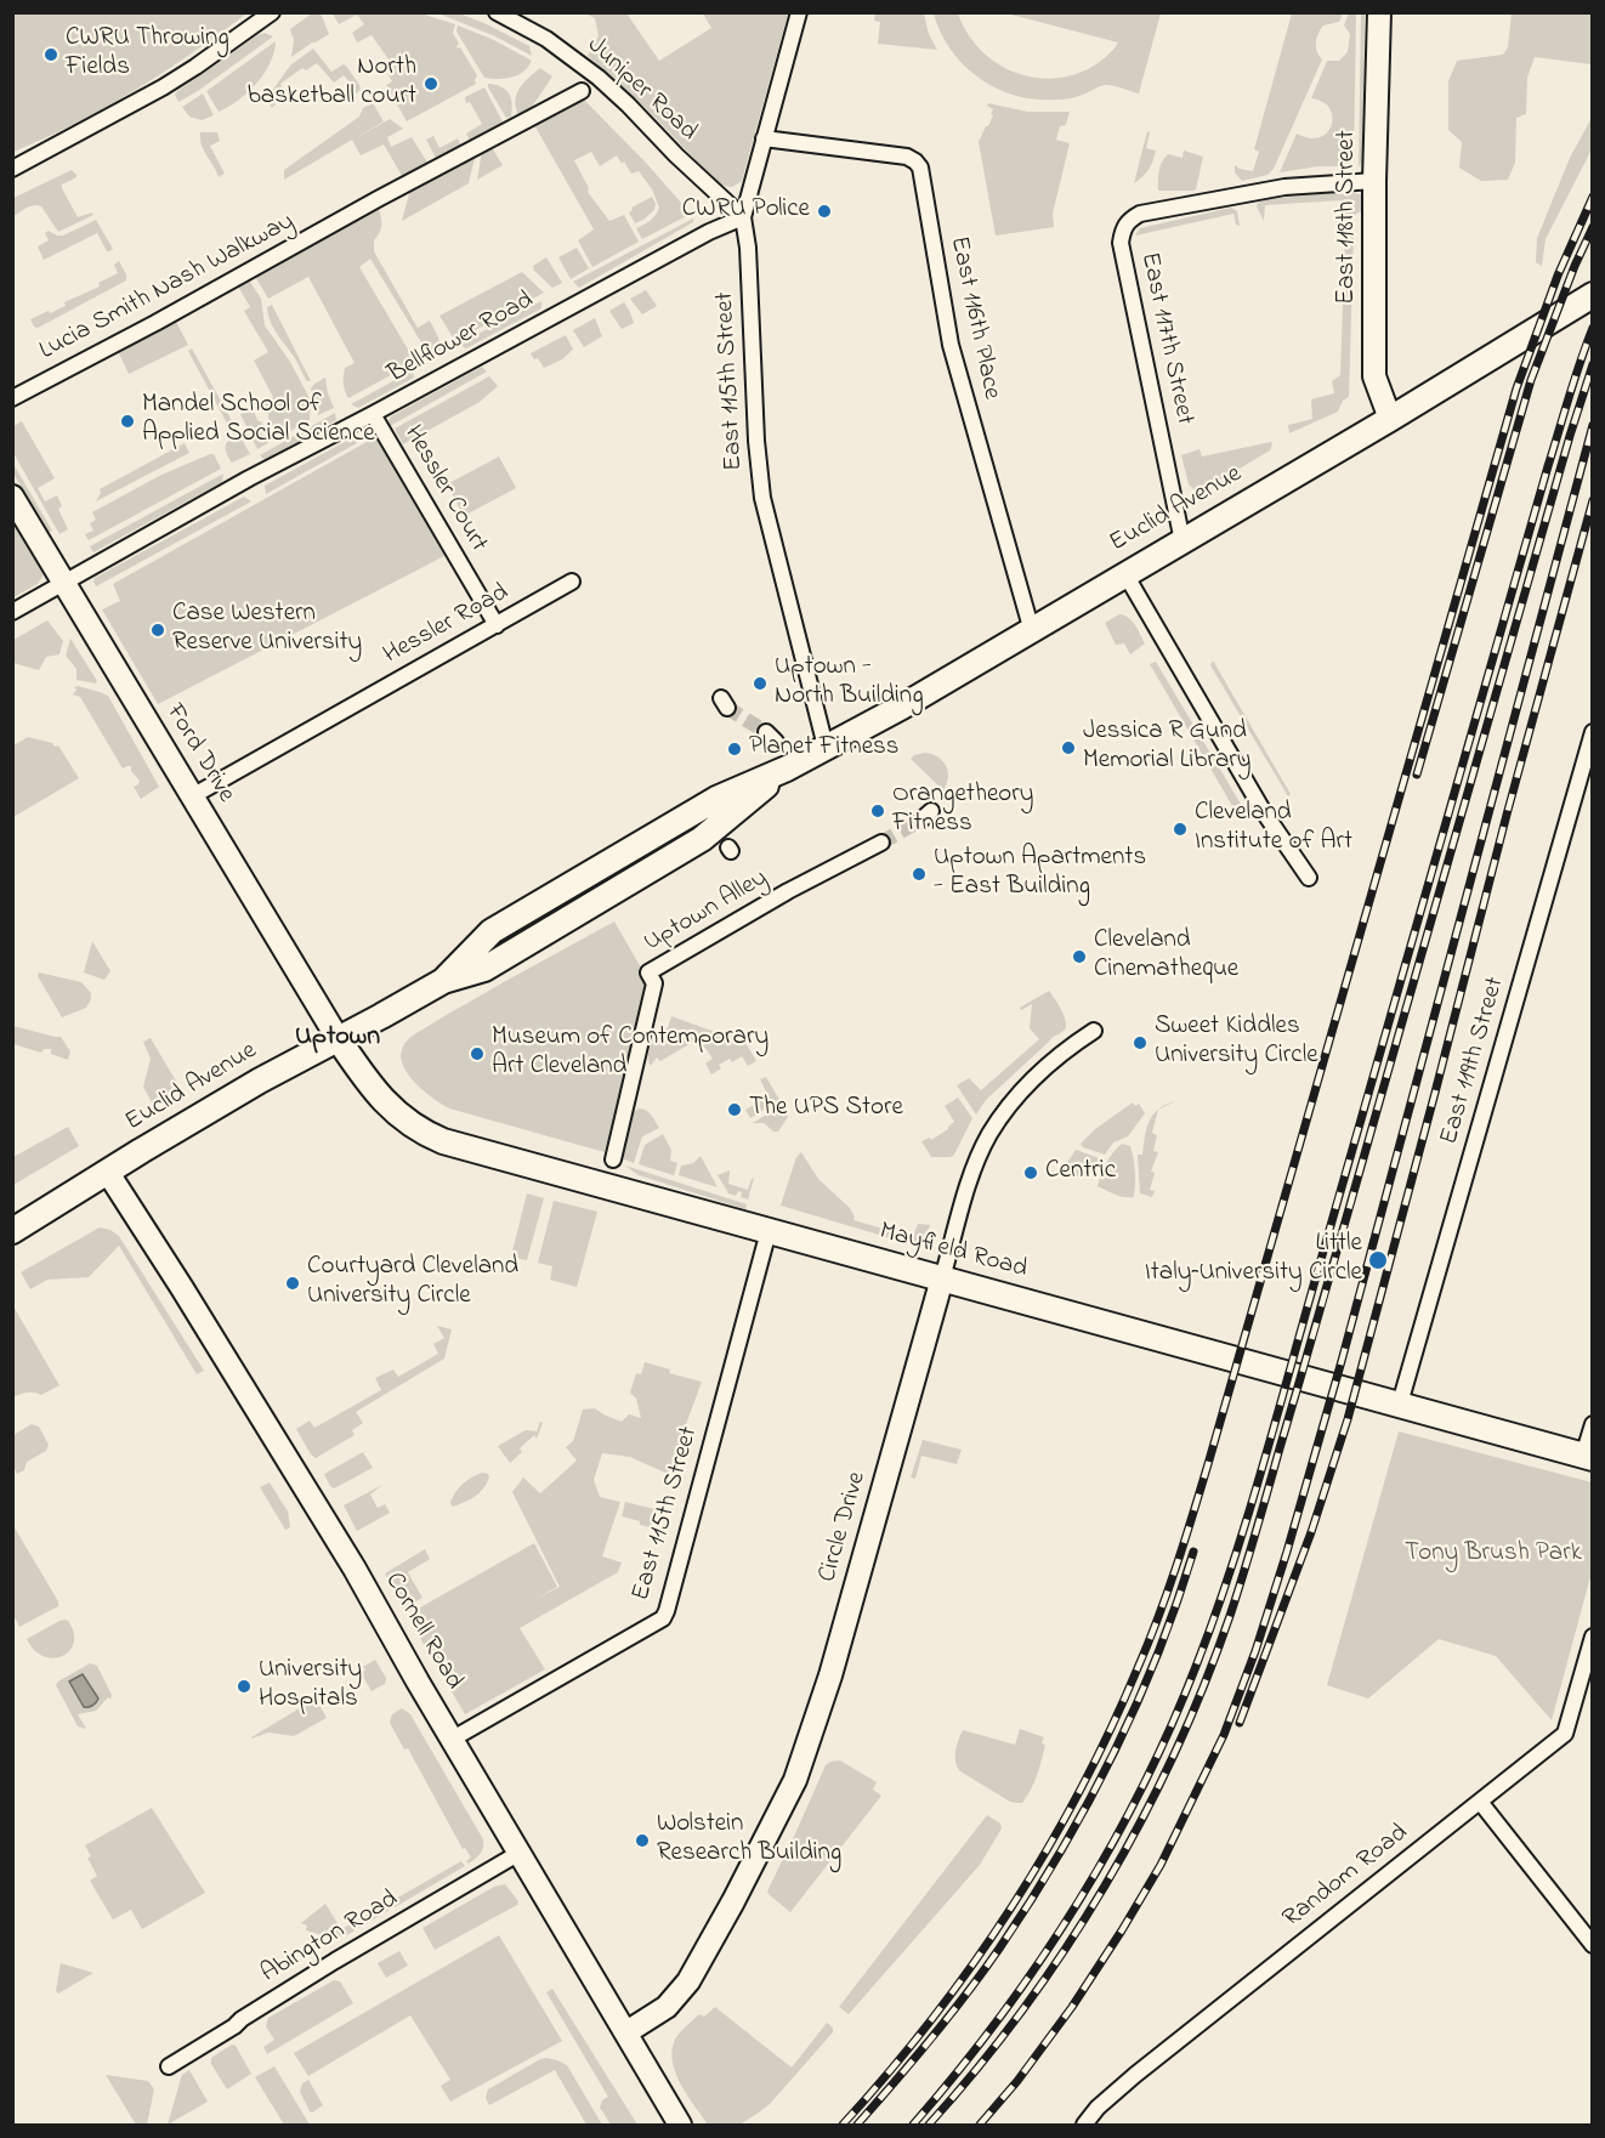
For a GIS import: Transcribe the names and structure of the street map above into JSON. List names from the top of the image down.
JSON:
{
  "streets": {
    "main road": ["Euclid Avenue", "Mayfield Road"],
    "street": [
      "Juniper Road",
      "East 118th Street",
      "Lucia Smith Nash Walkway",
      "East 116th Place",
      "Bellflower Road",
      "East 117th Street",
      "East 115th Street",
      "Hessler Court",
      "Hessler Road",
      "Ford Drive",
      "Uptown Alley",
      "East 119th Street",
      "Circle Drive",
      "Cornell Road",
      "Random Road",
      "Abington Road"
    ]
  },
  "crossings": [
    ["Juniper Road", "Bellflower Road"],
    ["Juniper Road", "East 115th Street"],
    ["East 118th Street", "East 117th Street"],
    ["East 118th Street", "Euclid Avenue"],
    ["East 116th Place", "East 115th Street"],
    ["East 116th Place", "Euclid Avenue"],
    ["Bellflower Road", "East 115th Street"],
    ["Bellflower Road", "Hessler Court"],
    ["Bellflower Road", "Ford Drive"],
    ["East 117th Street", "Euclid Avenue"],
    ["East 115th Street", "Euclid Avenue"],
    ["East 115th Street", "Mayfield Road"],
    ["East 115th Street", "Cornell Road"],
    ["Hessler Court", "Hessler Road"],
    ["Euclid Avenue", "Ford Drive"],
    ["Euclid Avenue", "Mayfield Road"],
    ["Euclid Avenue", "Cornell Road"],
    ["Hessler Road", "Ford Drive"],
    ["Ford Drive", "Mayfield Road"],
    ["East 119th Street", "Mayfield Road"],
    ["Mayfield Road", "Circle Drive"],
    ["Circle Drive", "Cornell Road"],
    ["Cornell Road", "Abington Road"]
  ],
  "districts": ["Uptown"],
  "parks": ["Tony Brush Park"],
  "places": [
    "CWRU Throwing Fields",
    "North basketball court",
    "CWRU Police",
    "Mandel School of Applied Social Science",
    "Case Western Reserve University",
    "Uptown - North Building",
    "Jessica R Gund Memorial Library",
    "Planet Fitness",
    "Orangetheory Fitness",
    "Cleveland Institute of Art",
    "Uptown Apartments - East Building",
    "Cleveland Cinematheque",
    "Sweet Kiddles University Circle",
    "Museum of Contemporary Art Cleveland",
    "The UPS Store",
    "Centric",
    "Little Italy–University Circle",
    "Courtyard Cleveland University Circle",
    "University Hospitals",
    "Wolstein Research Building"
  ]
}
